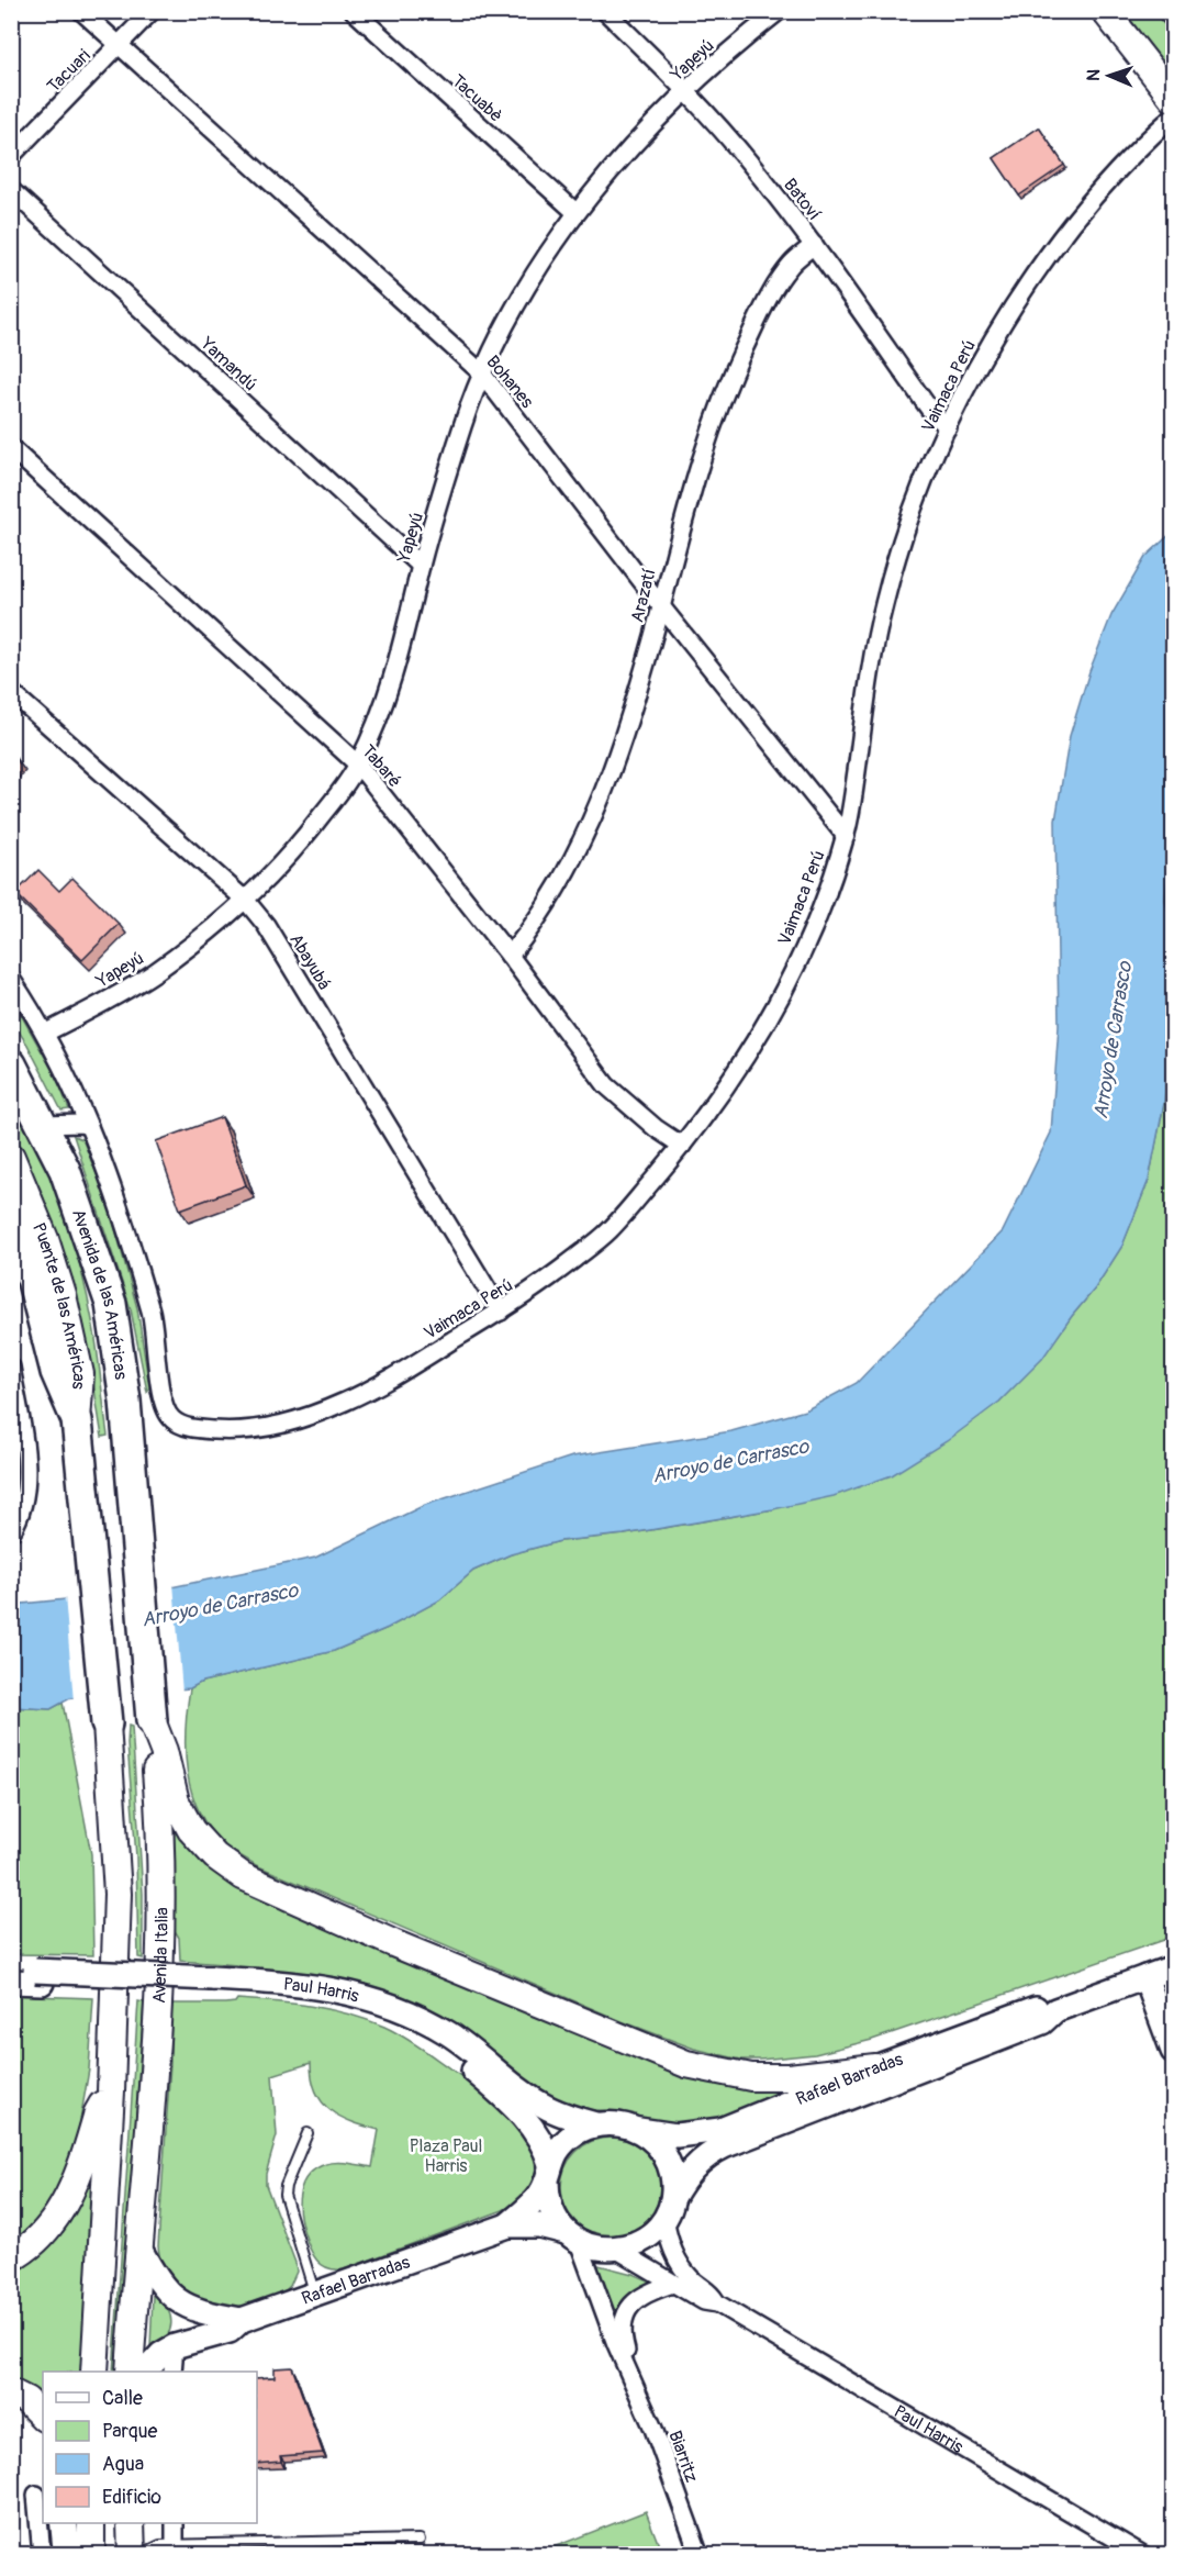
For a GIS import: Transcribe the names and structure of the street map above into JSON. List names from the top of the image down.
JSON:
{
  "streets": {
    "highway": ["Avenida de las Américas", "Avenida Italia"],
    "main road": ["Puente de las Américas", "Paul Harris", "Rafael Barradas"],
    "street": [
      "Yapeyú",
      "Tacuari",
      "Tacuabè",
      "Batoví",
      "Yamandú",
      "Bohanes",
      "Vaimaca Perú",
      "Arazatí",
      "Tabaré",
      "Abayubá",
      "Biarritz"
    ]
  },
  "crossings": [
    ["Yapeyú", "Tacuabè"],
    ["Yapeyú", "Batoví"],
    ["Yapeyú", "Yamandú"],
    ["Yapeyú", "Bohanes"],
    ["Yapeyú", "Tabaré"],
    ["Yapeyú", "Abayubá"],
    ["Tacuari", "Bohanes"],
    ["Batoví", "Vaimaca Perú"],
    ["Batoví", "Arazatí"],
    ["Bohanes", "Vaimaca Perú"],
    ["Bohanes", "Arazatí"],
    ["Vaimaca Perú", "Tabaré"],
    ["Vaimaca Perú", "Abayubá"],
    ["Arazatí", "Tabaré"],
    ["Avenida de las Américas", "Avenida Italia"],
    ["Paul Harris", "Rafael Barradas"],
    ["Paul Harris", "Biarritz"],
    ["Rafael Barradas", "Biarritz"]
  ],
  "water": ["Arroyo de Carrasco"],
  "parks": ["Plaza Paul Harris"],
  "legend": [
    "Calle",
    "Parque",
    "Agua",
    "Edificio"
  ],
  "north": "left"
}
